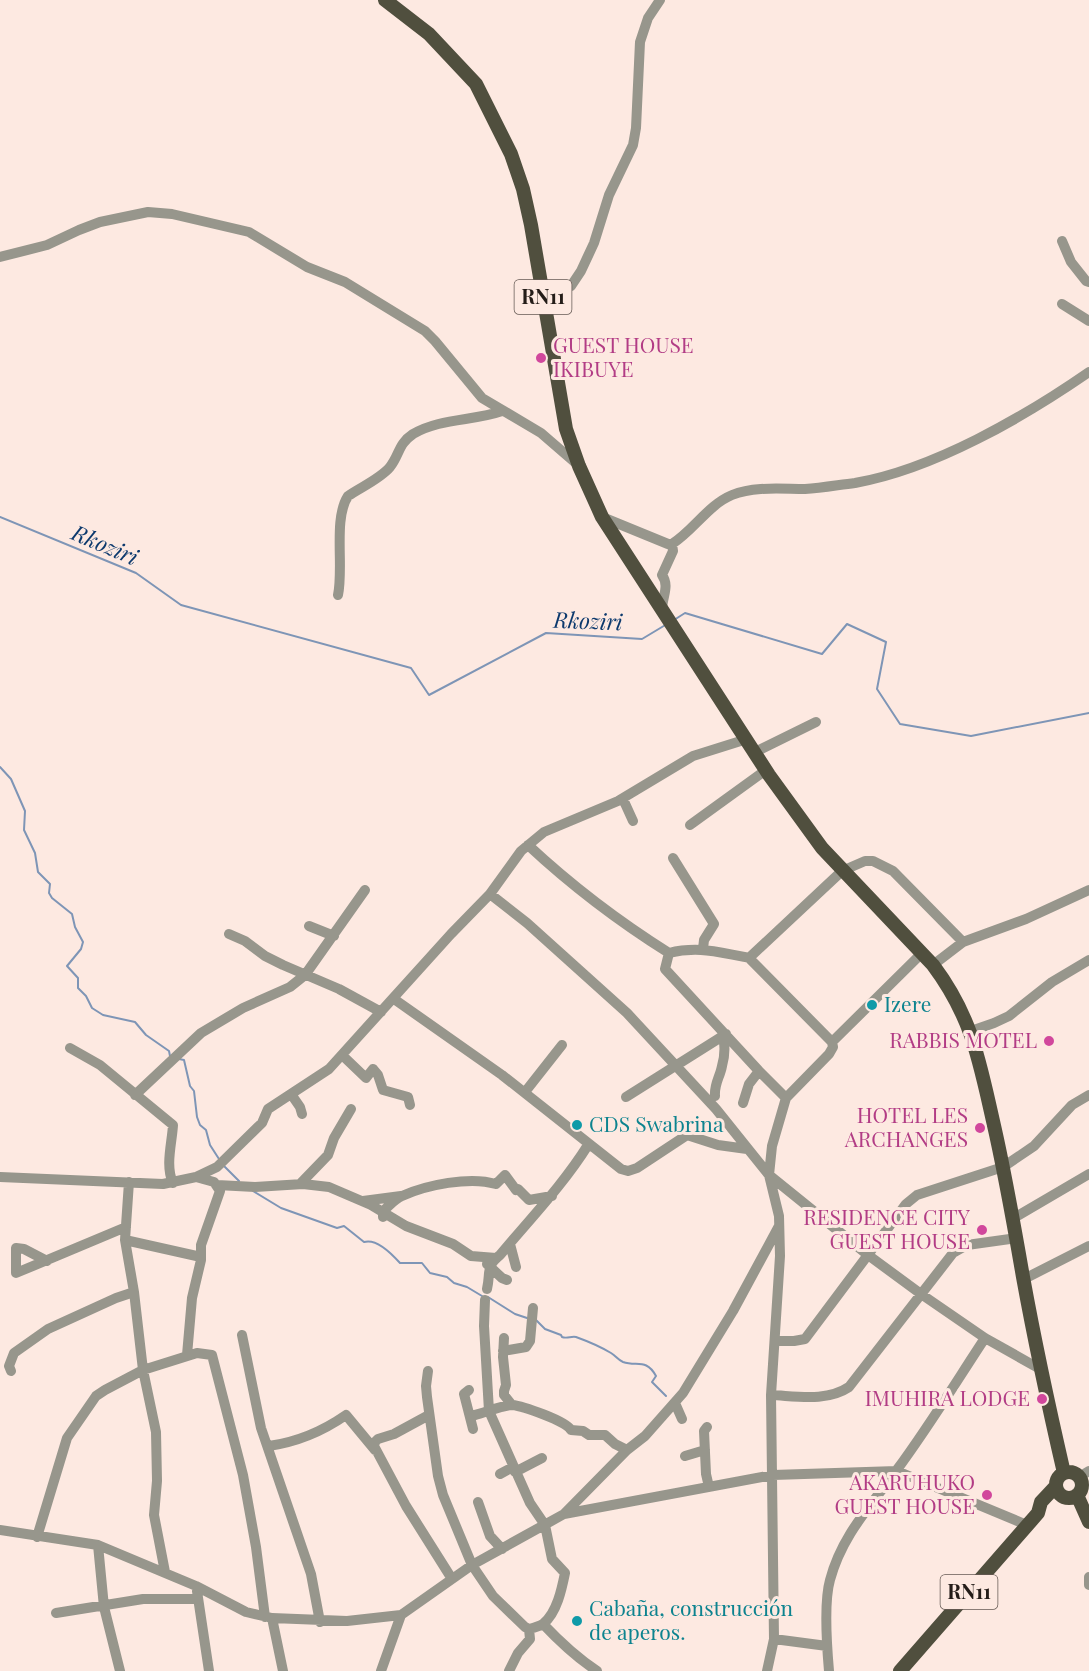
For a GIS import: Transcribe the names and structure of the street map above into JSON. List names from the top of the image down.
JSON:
{
  "streets": {
    "main road": ["RN11"]
  },
  "water": ["Rkoziri"],
  "places": [
    "GUEST HOUSE IKIBUYE",
    "Izere",
    "RABBIS MOTEL",
    "CDS Swabrina",
    "HOTEL LES ARCHANGES",
    "RESIDENCE CITY GUEST HOUSE",
    "IMUHIRA LODGE",
    "AKARUHUKO GUEST HOUSE",
    "Cabaña, construcción de aperos."
  ]
}
